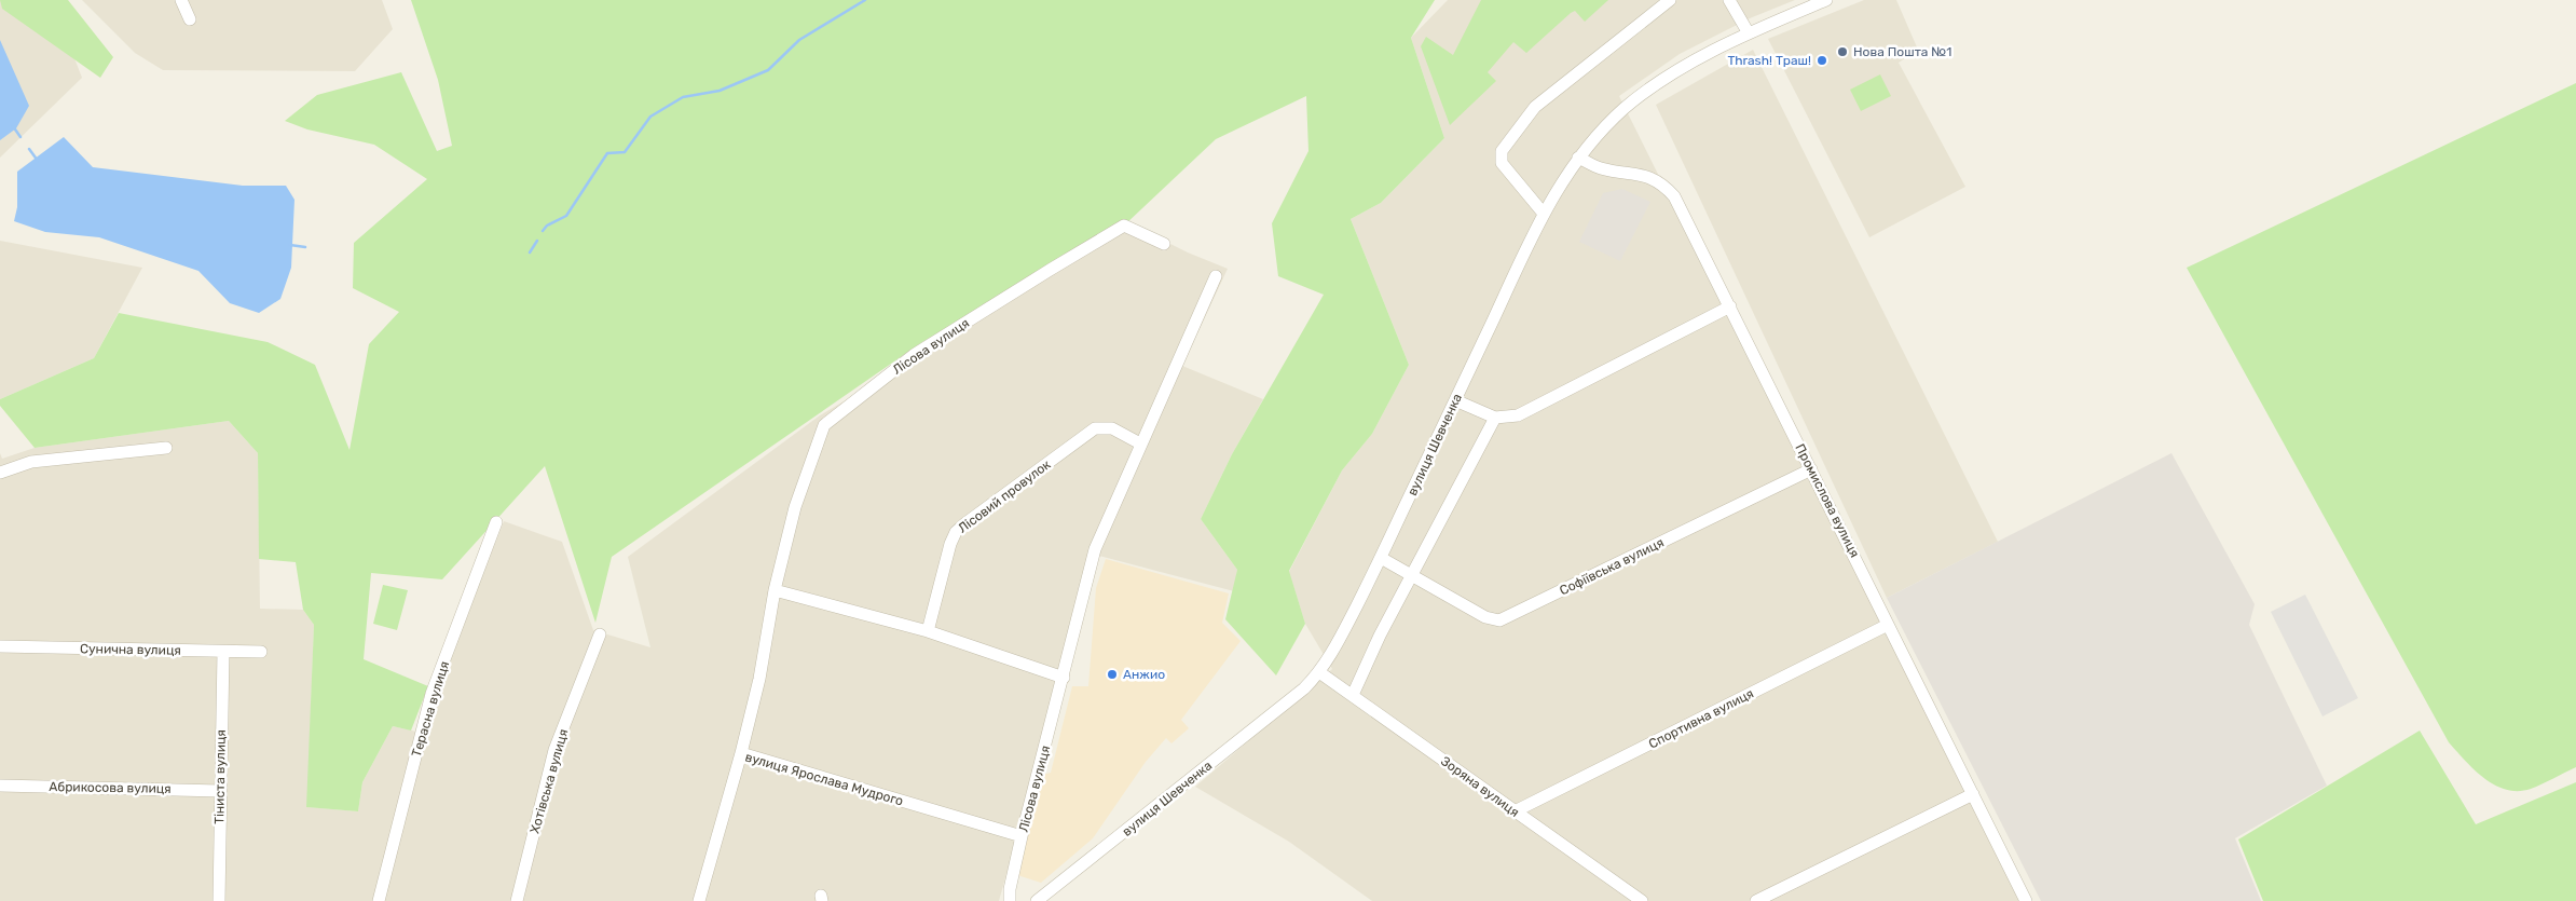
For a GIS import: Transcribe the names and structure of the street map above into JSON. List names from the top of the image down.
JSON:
{
  "streets": {
    "street": [
      "Лісова вулиця",
      "вулиця Шевченка",
      "Лісовий провулок",
      "Промислова вулиця",
      "Софіївська вулиця",
      "Сунична вулиця",
      "Терасна вулиця",
      "Спортивна вулиця",
      "Тіниста вулиця",
      "вулиця Ярослава Мудрого",
      "Хотівська вулиця",
      "Зоряна вулиця",
      "Абрикосова вулиця"
    ]
  },
  "crossings": [
    ["Лісова вулиця", "Лісовий провулок"],
    ["Лісова вулиця", "вулиця Ярослава Мудрого"],
    ["вулиця Шевченка", "Промислова вулиця"],
    ["вулиця Шевченка", "Зоряна вулиця"],
    ["Промислова вулиця", "Софіївська вулиця"],
    ["Промислова вулиця", "Спортивна вулиця"],
    ["Сунична вулиця", "Тіниста вулиця"],
    ["Спортивна вулиця", "Зоряна вулиця"],
    ["Тіниста вулиця", "Абрикосова вулиця"]
  ],
  "places": ["Нова Пошта №1", "Thrash! Траш!", "Анжио"]
}
